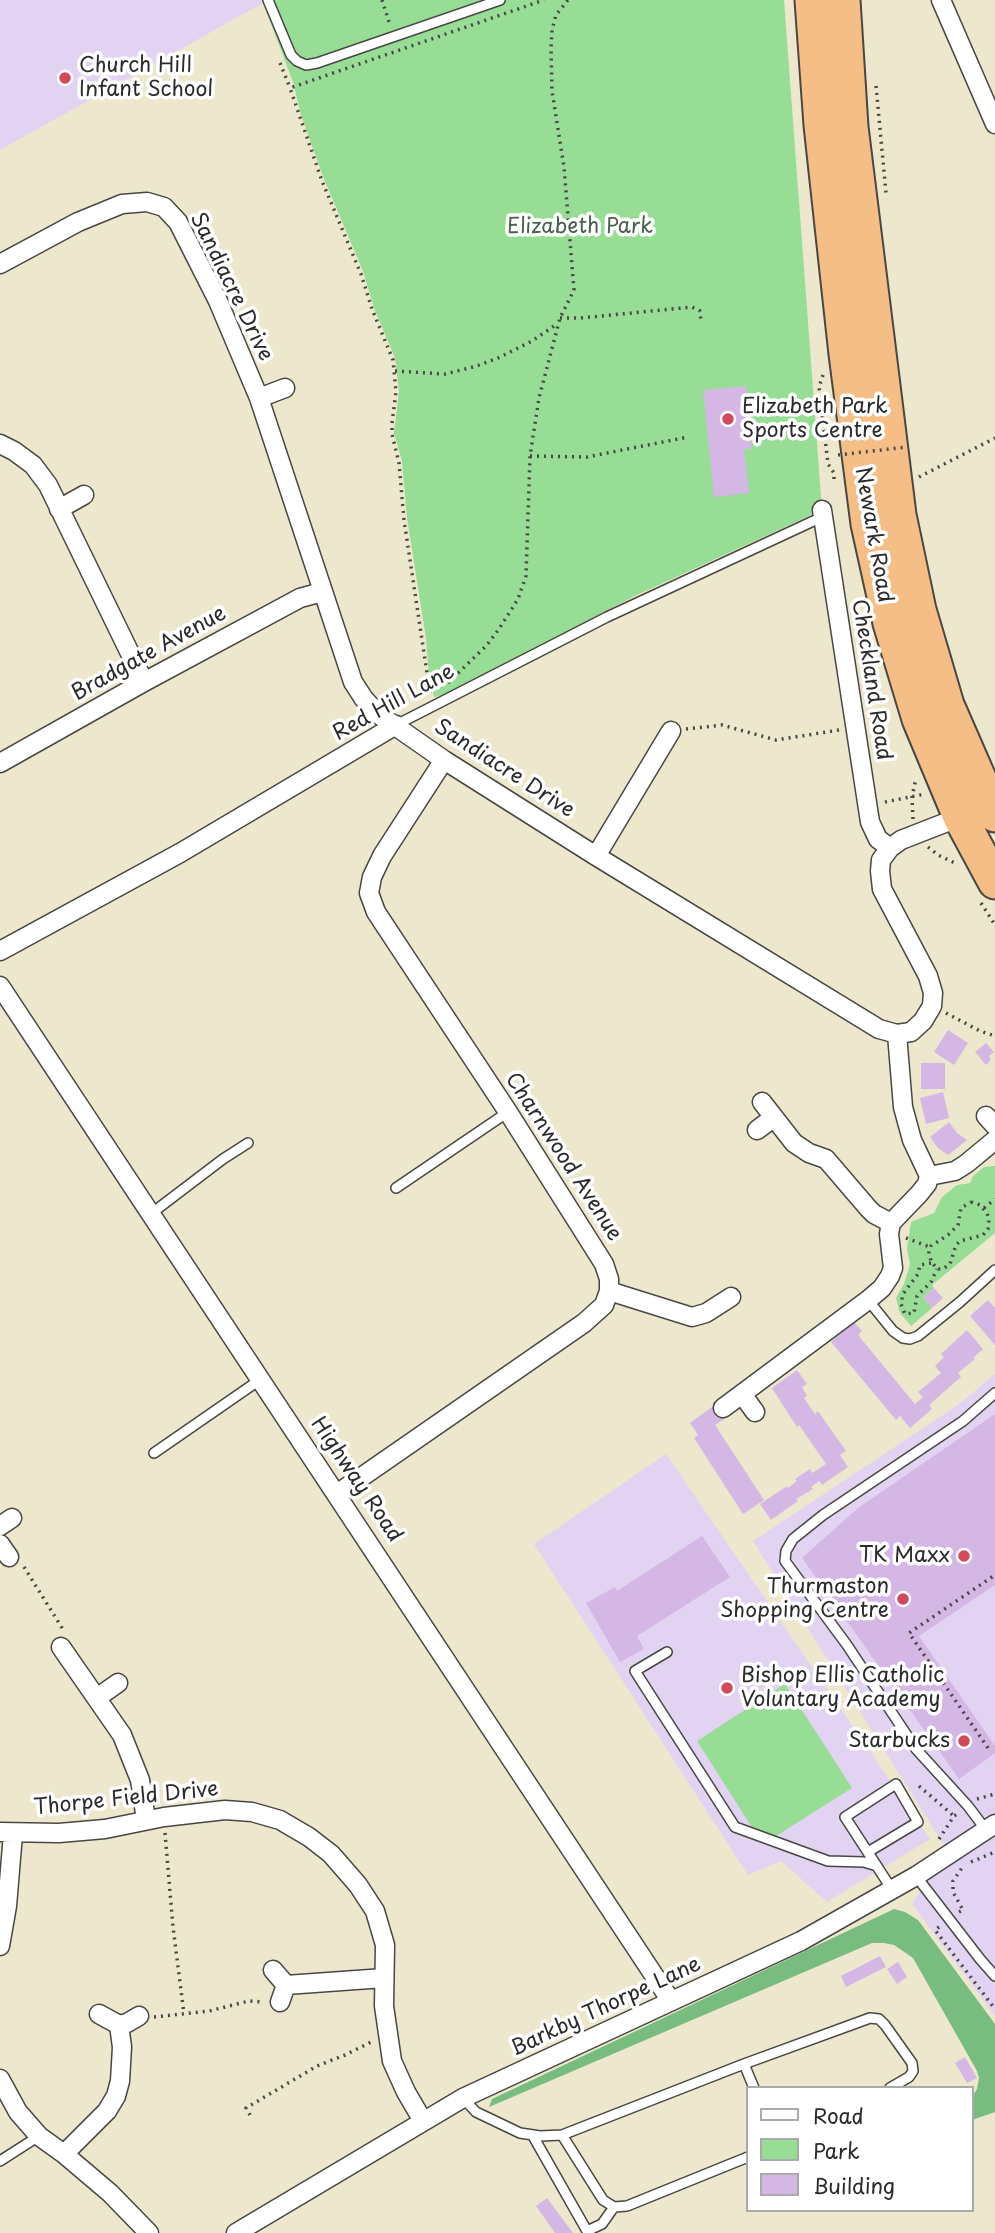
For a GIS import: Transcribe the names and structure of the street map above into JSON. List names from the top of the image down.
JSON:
{
  "streets": {
    "highway": ["Newark Road"],
    "street": [
      "Sandiacre Drive",
      "Bradgate Avenue",
      "Checkland Road",
      "Red Hill Lane",
      "Charnwood Avenue",
      "Highway Road",
      "Thorpe Field Drive",
      "Barkby Thorpe Lane"
    ]
  },
  "crossings": [
    ["Sandiacre Drive", "Bradgate Avenue"],
    ["Sandiacre Drive", "Red Hill Lane"],
    ["Sandiacre Drive", "Charnwood Avenue"],
    ["Checkland Road", "Red Hill Lane"],
    ["Highway Road", "Barkby Thorpe Lane"],
    ["Thorpe Field Drive", "Barkby Thorpe Lane"]
  ],
  "parks": ["Elizabeth Park"],
  "places": [
    "Church Hill Infant School",
    "Elizabeth Park Sports Centre",
    "TK Maxx",
    "Thurmaston Shopping Centre",
    "Bishop Ellis Catholic Voluntary Academy",
    "Starbucks"
  ],
  "legend": ["Road", "Park", "Building"]
}
